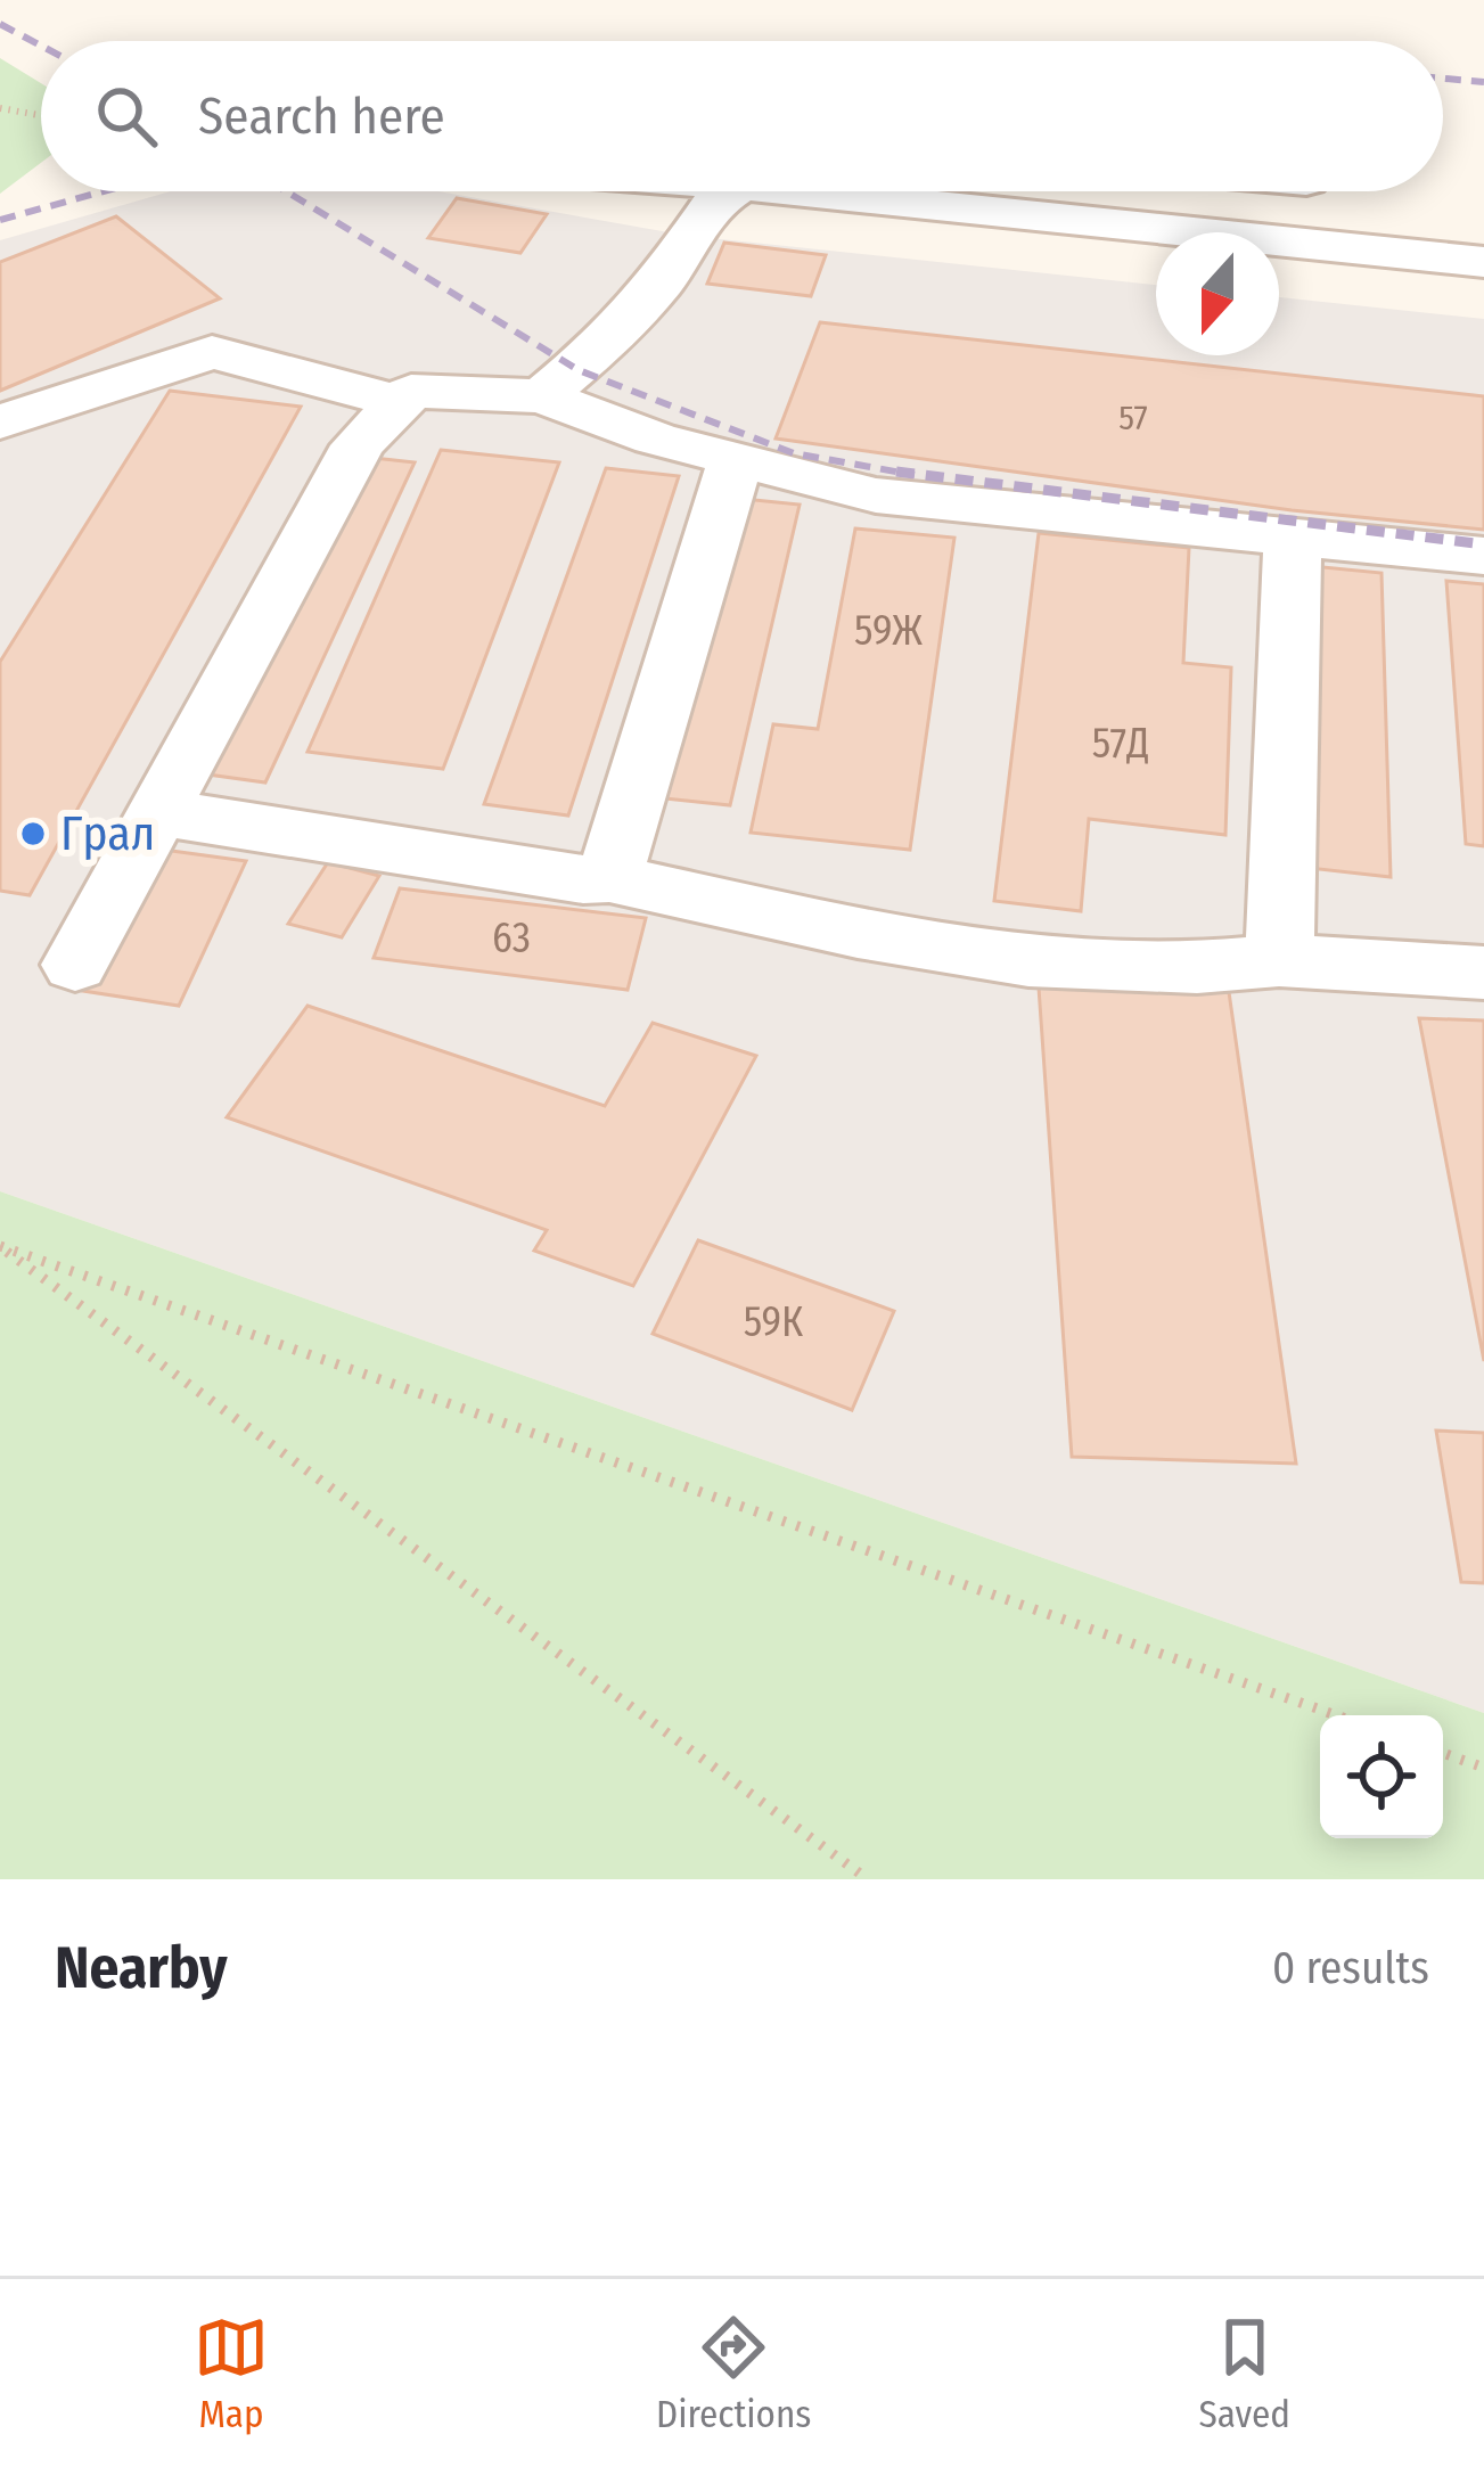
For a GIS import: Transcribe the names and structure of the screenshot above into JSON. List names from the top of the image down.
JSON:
{
  "places": ["Грал"],
  "house_numbers": [
    "57",
    "59Ж",
    "57Д",
    "63",
    "59К"
  ],
  "north": "bottom",
  "page": {
    "search": "Search here",
    "heading": ["Nearby", "0 results"],
    "nav": ["Map", "Directions", "Saved"]
  }
}
